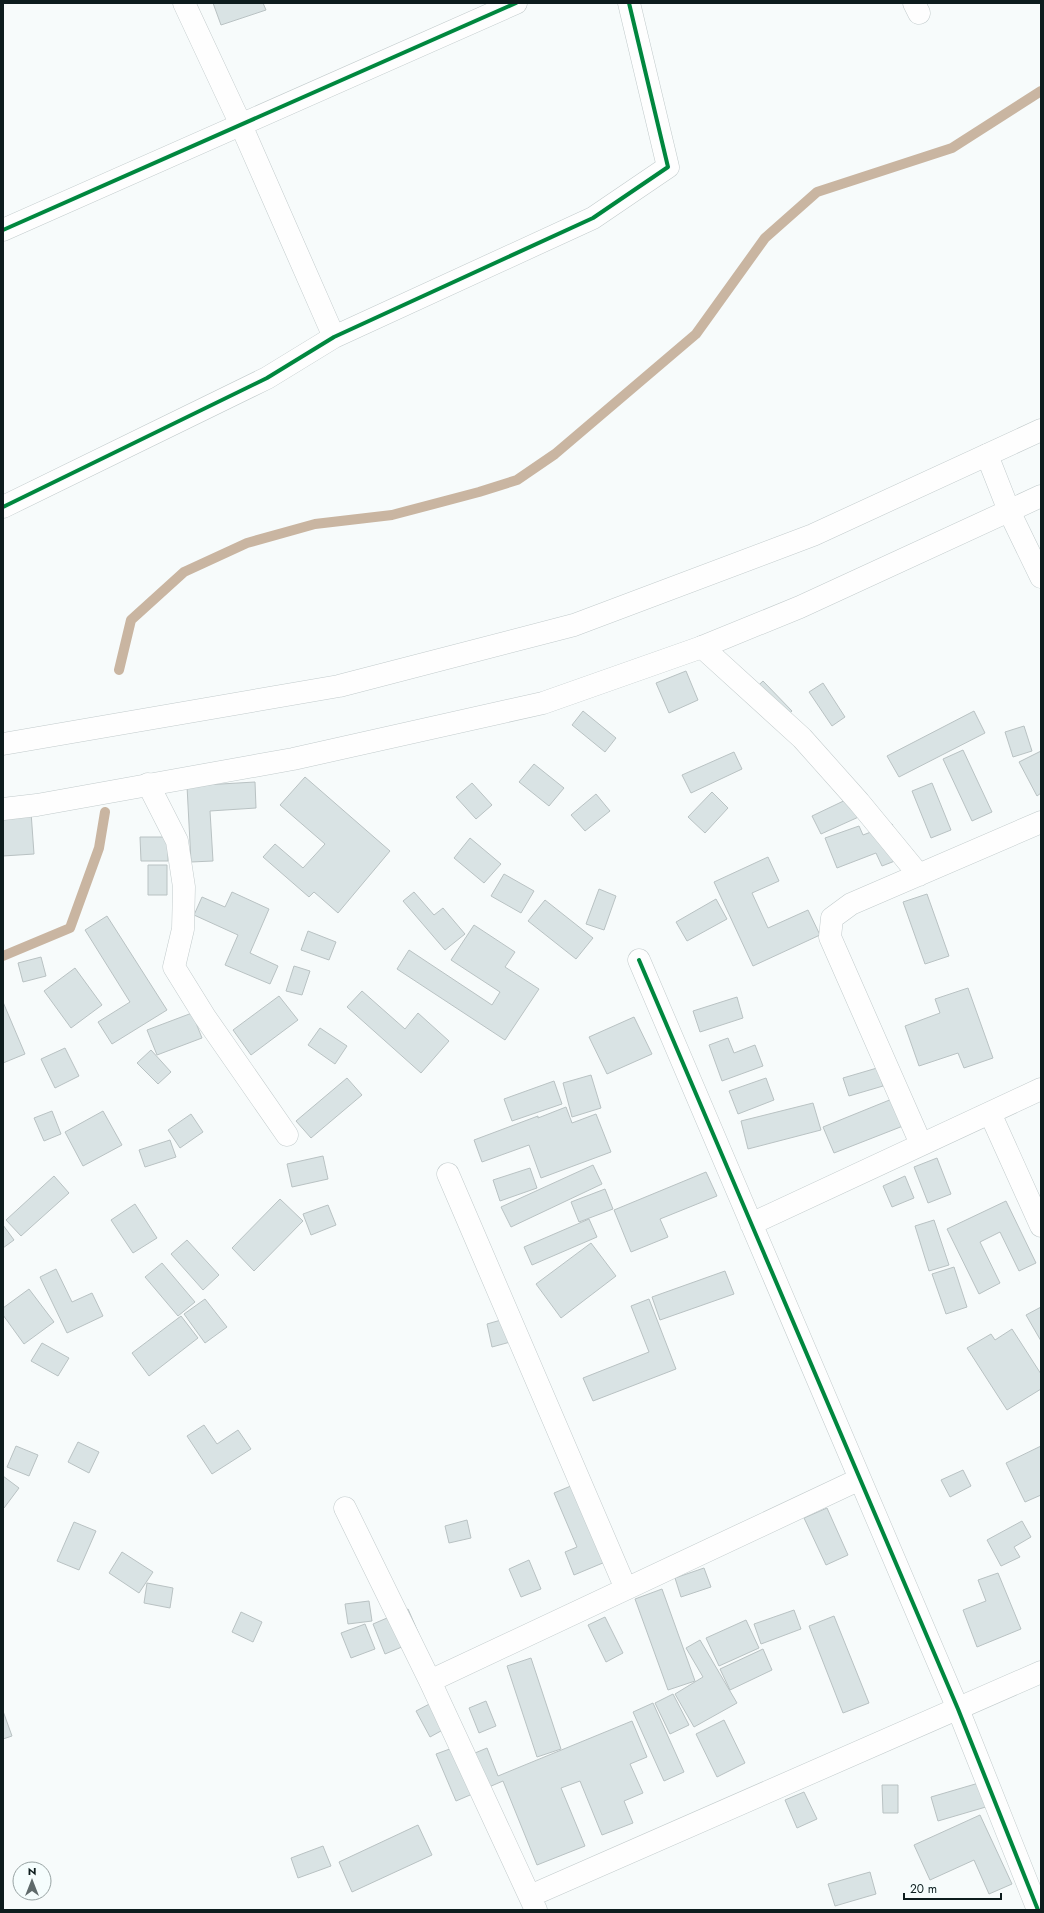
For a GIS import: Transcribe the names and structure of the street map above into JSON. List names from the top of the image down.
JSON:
{
  "scale_bar": "20 m",
  "north": "top"
}
